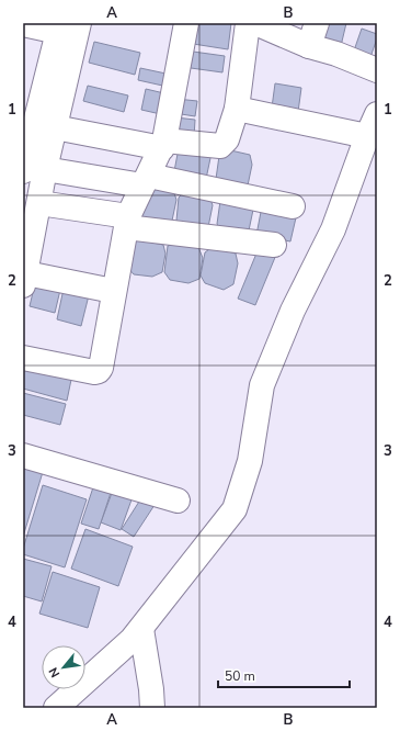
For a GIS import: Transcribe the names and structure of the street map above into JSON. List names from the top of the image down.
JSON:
{
  "scale_bar": "50 m",
  "north": "bottom left",
  "grid": {
    "columns": ["A", "B"],
    "rows": [
      "1",
      "2",
      "3",
      "4"
    ]
  }
}
